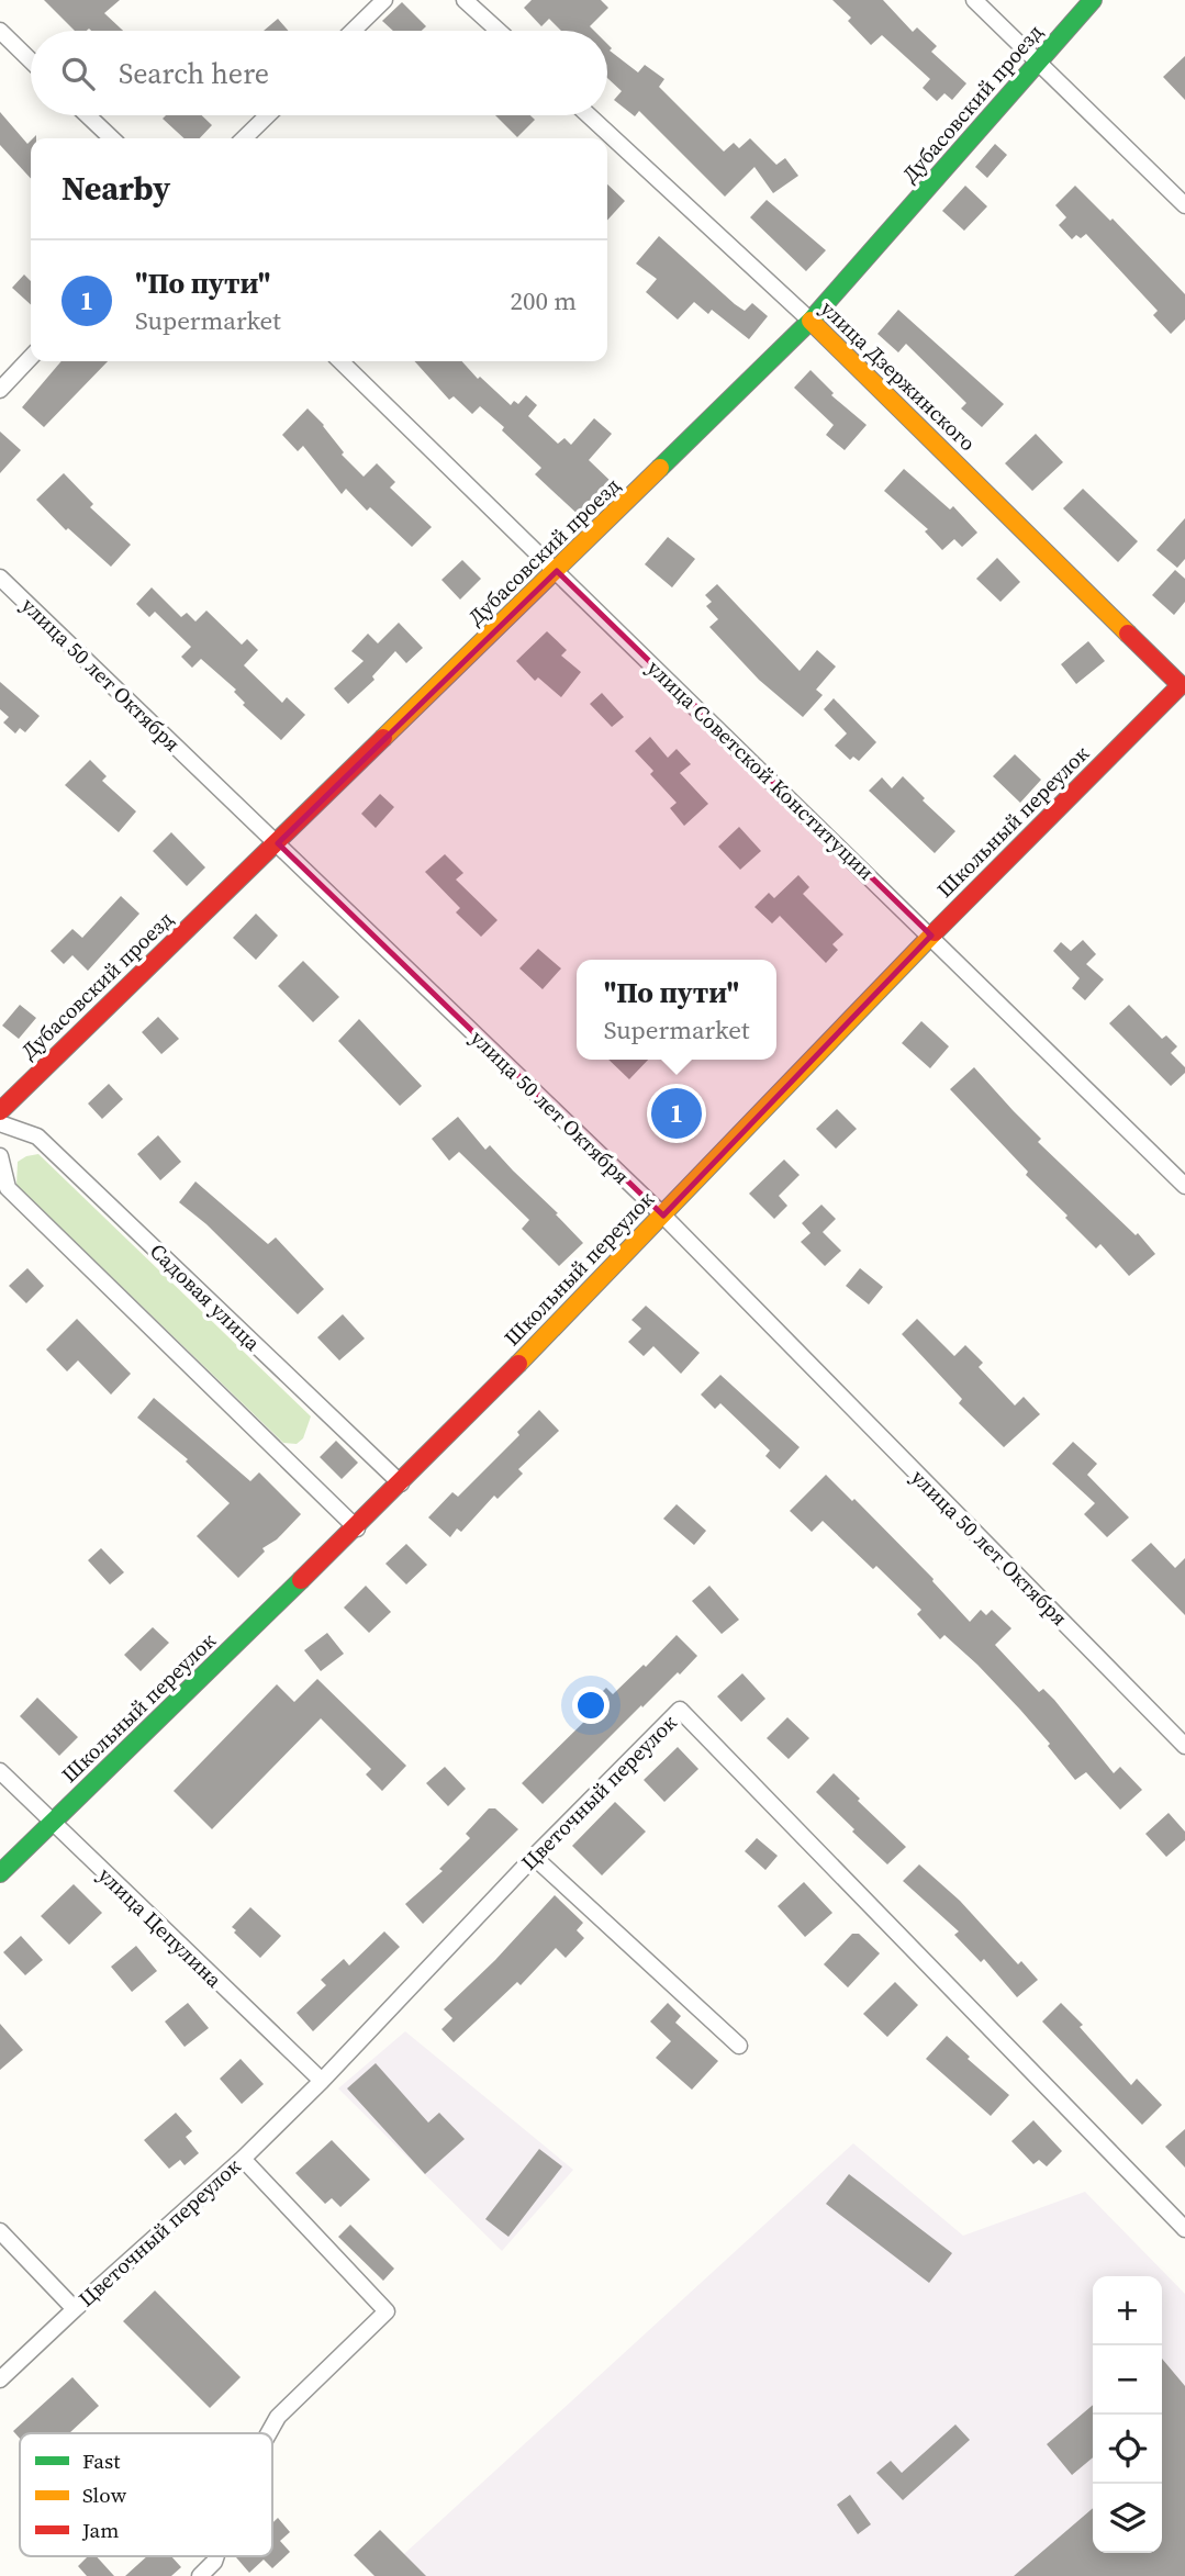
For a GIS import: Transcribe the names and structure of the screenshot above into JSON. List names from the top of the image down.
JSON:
{
  "streets": {
    "main road": ["Дубасовский проезд", "улица Дзержинского", "Школьный переулок"],
    "street": [
      "улица 50 лет Октября",
      "улица Советской Конституции",
      "Садовая улица",
      "Цветочный переулок",
      "улица Цепулина"
    ]
  },
  "crossings": [
    ["Дубасовский проезд", "улица Дзержинского"],
    ["Дубасовский проезд", "улица 50 лет Октября"],
    ["Дубасовский проезд", "улица Советской Конституции"],
    ["улица Дзержинского", "Школьный переулок"],
    ["улица 50 лет Октября", "Школьный переулок"],
    ["улица Советской Конституции", "Школьный переулок"],
    ["Школьный переулок", "Садовая улица"],
    ["Школьный переулок", "улица Цепулина"],
    ["Цветочный переулок", "улица Цепулина"]
  ],
  "legend": ["Fast", "Slow", "Jam"],
  "page": {
    "search": "Search here",
    "heading": "Nearby",
    "list": [
      {
        "mark": "1",
        "name": "\"По пути\"",
        "note": "Supermarket",
        "value": "200 m"
      }
    ],
    "popup": ["\"По пути\"", "Supermarket"],
    "pins": "1",
    "map_buttons": ["+", "−"]
  }
}
